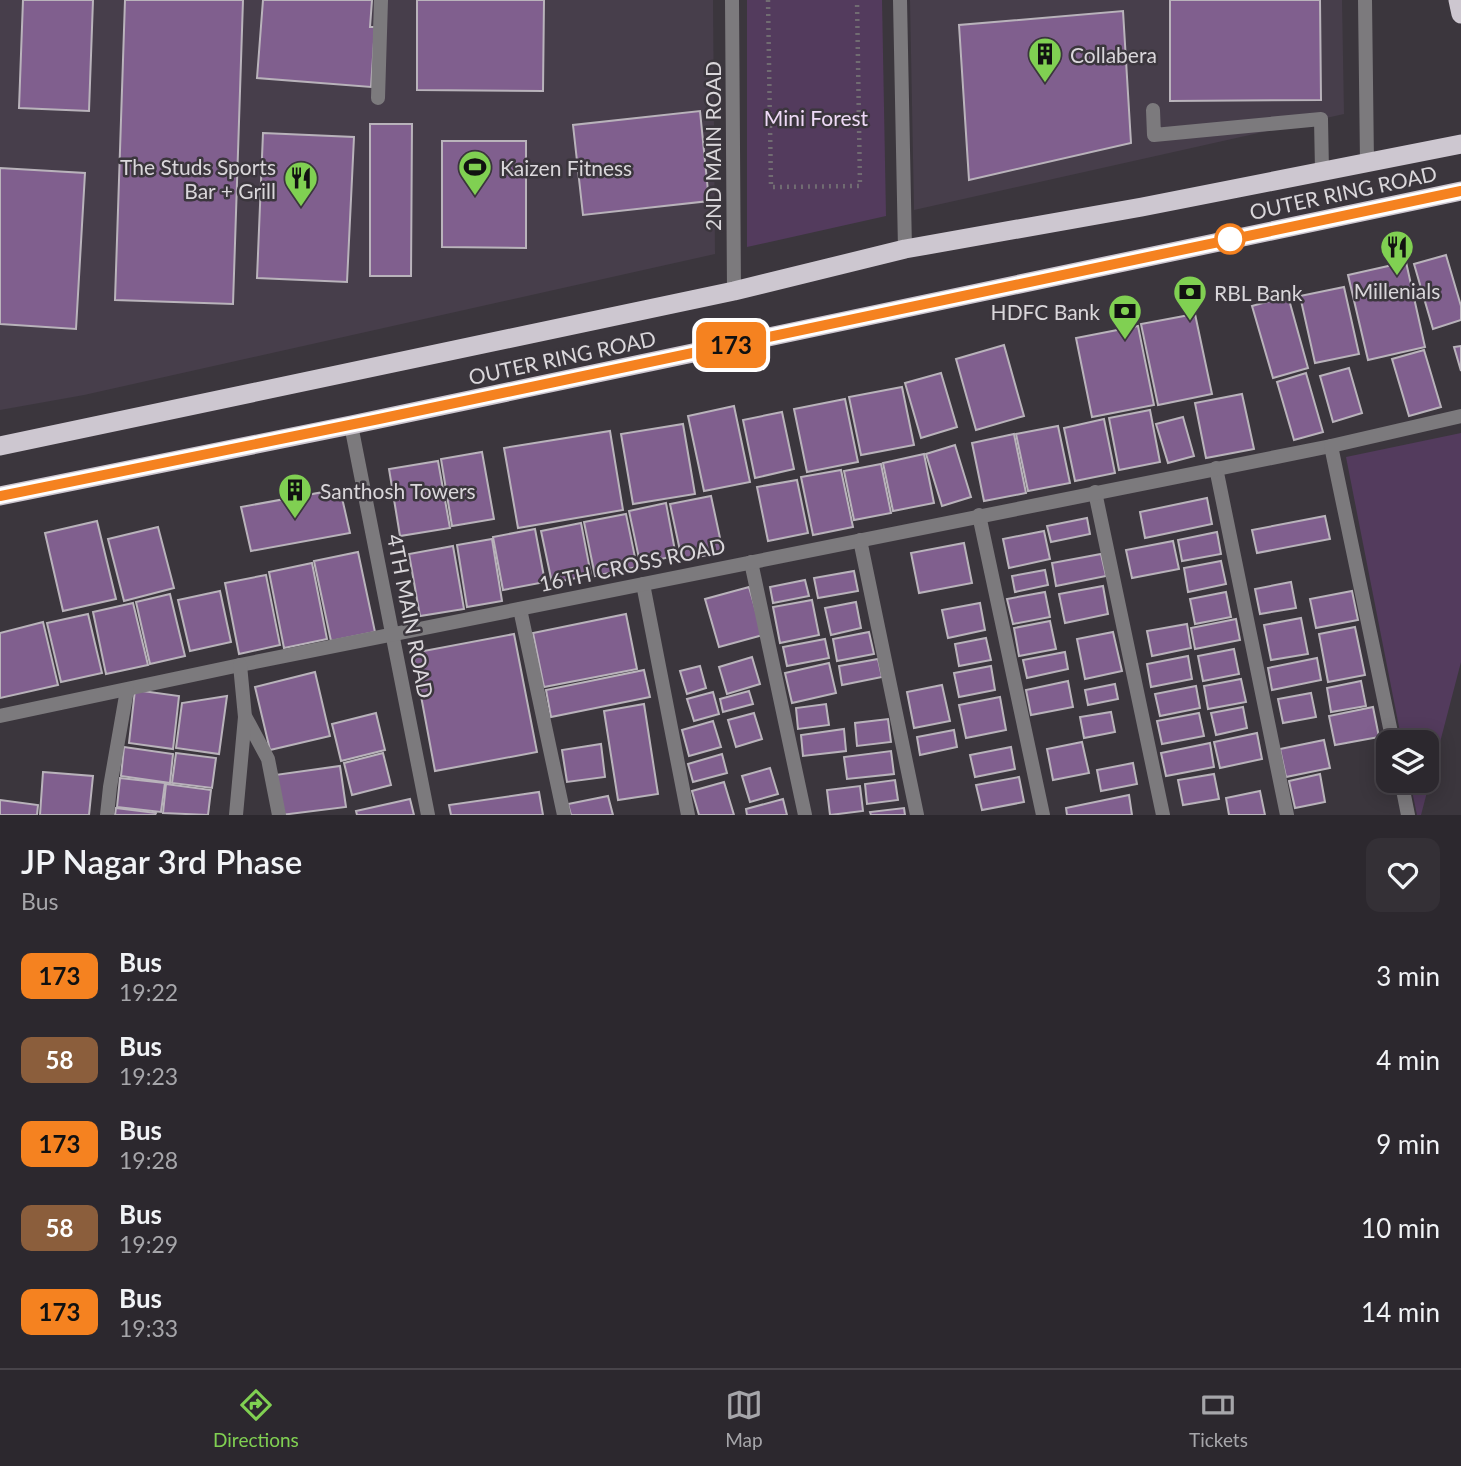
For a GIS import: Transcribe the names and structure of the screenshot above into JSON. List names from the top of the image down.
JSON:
{
  "streets": {
    "highway": ["OUTER RING ROAD"],
    "street": ["2ND MAIN ROAD", "16TH CROSS ROAD", "4TH MAIN ROAD"]
  },
  "crossings": [
    ["2ND MAIN ROAD", "OUTER RING ROAD"],
    ["OUTER RING ROAD", "4TH MAIN ROAD"],
    ["16TH CROSS ROAD", "4TH MAIN ROAD"]
  ],
  "parks": ["Mini Forest"],
  "places": {
    "building": ["Collabera", "Santhosh Towers"],
    "sports": ["Kaizen Fitness"],
    "restaurant": ["The Studs Sports Bar + Grill", "Millenials"],
    "bank": ["RBL Bank", "HDFC Bank"]
  },
  "lines": ["bus line 173"],
  "page": {
    "on_map": "173",
    "heading": ["JP Nagar 3rd Phase", "Bus"],
    "list": [
      {
        "mark": "173",
        "name": "Bus",
        "note": "19:22",
        "value": "3 min"
      },
      {
        "mark": "58",
        "name": "Bus",
        "note": "19:23",
        "value": "4 min"
      },
      {
        "mark": "173",
        "name": "Bus",
        "note": "19:28",
        "value": "9 min"
      },
      {
        "mark": "58",
        "name": "Bus",
        "note": "19:29",
        "value": "10 min"
      },
      {
        "mark": "173",
        "name": "Bus",
        "note": "19:33",
        "value": "14 min"
      }
    ],
    "tabs": ["Directions", "Map", "Tickets"]
  }
}
